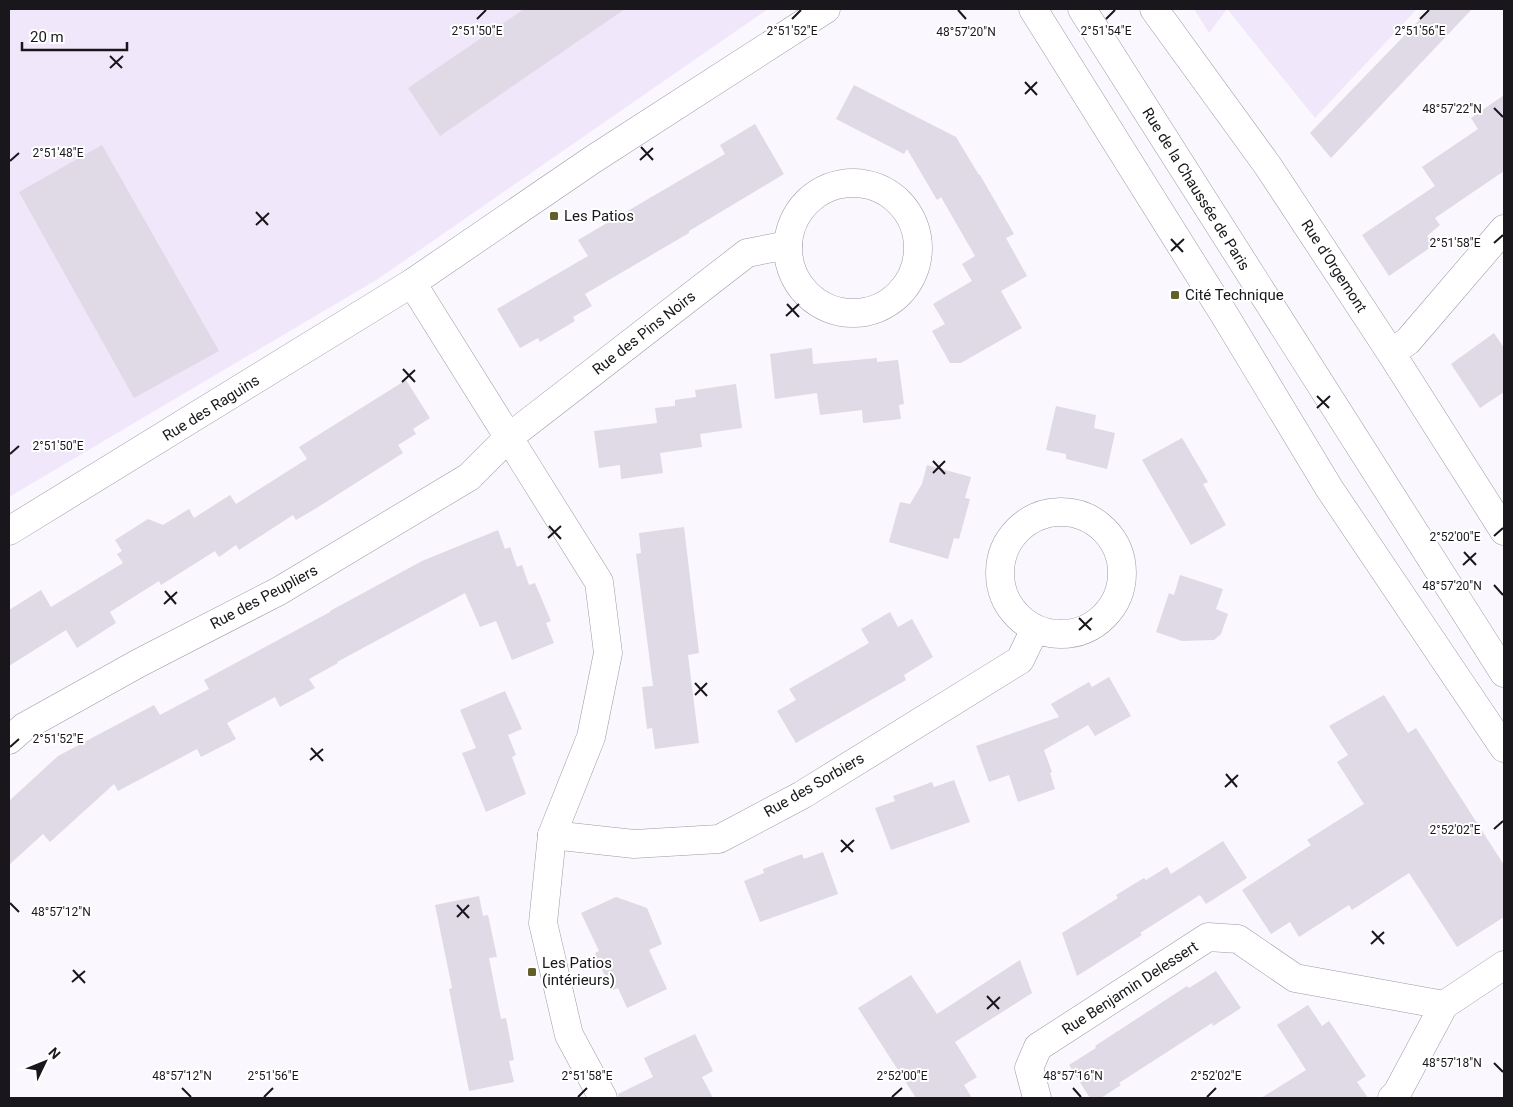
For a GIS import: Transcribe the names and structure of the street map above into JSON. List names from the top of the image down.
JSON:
{
  "streets": {
    "street": [
      "Rue de la Chaussée de Paris",
      "Rue d'Orgemont",
      "Rue des Pins Noirs",
      "Rue des Raguins",
      "Rue des Peupliers",
      "Rue des Sorbiers",
      "Rue Benjamin Delessert"
    ]
  },
  "crossings": [
    ["Rue des Pins Noirs", "Rue des Peupliers"]
  ],
  "places": {
    "transit": ["Les Patios", "Cité Technique", "Les Patios (intérieurs)"]
  },
  "scale_bar": "20 m",
  "north": "top right",
  "coordinates": [
    "2°51'50\"E",
    "2°51'52\"E",
    "2°51'54\"E",
    "2°51'56\"E",
    "48°57'20\"N",
    "48°57'22\"N",
    "2°51'48\"E",
    "2°51'58\"E",
    "2°52'00\"E",
    "2°52'02\"E",
    "48°57'12\"N",
    "48°57'18\"N",
    "48°57'16\"N"
  ]
}
